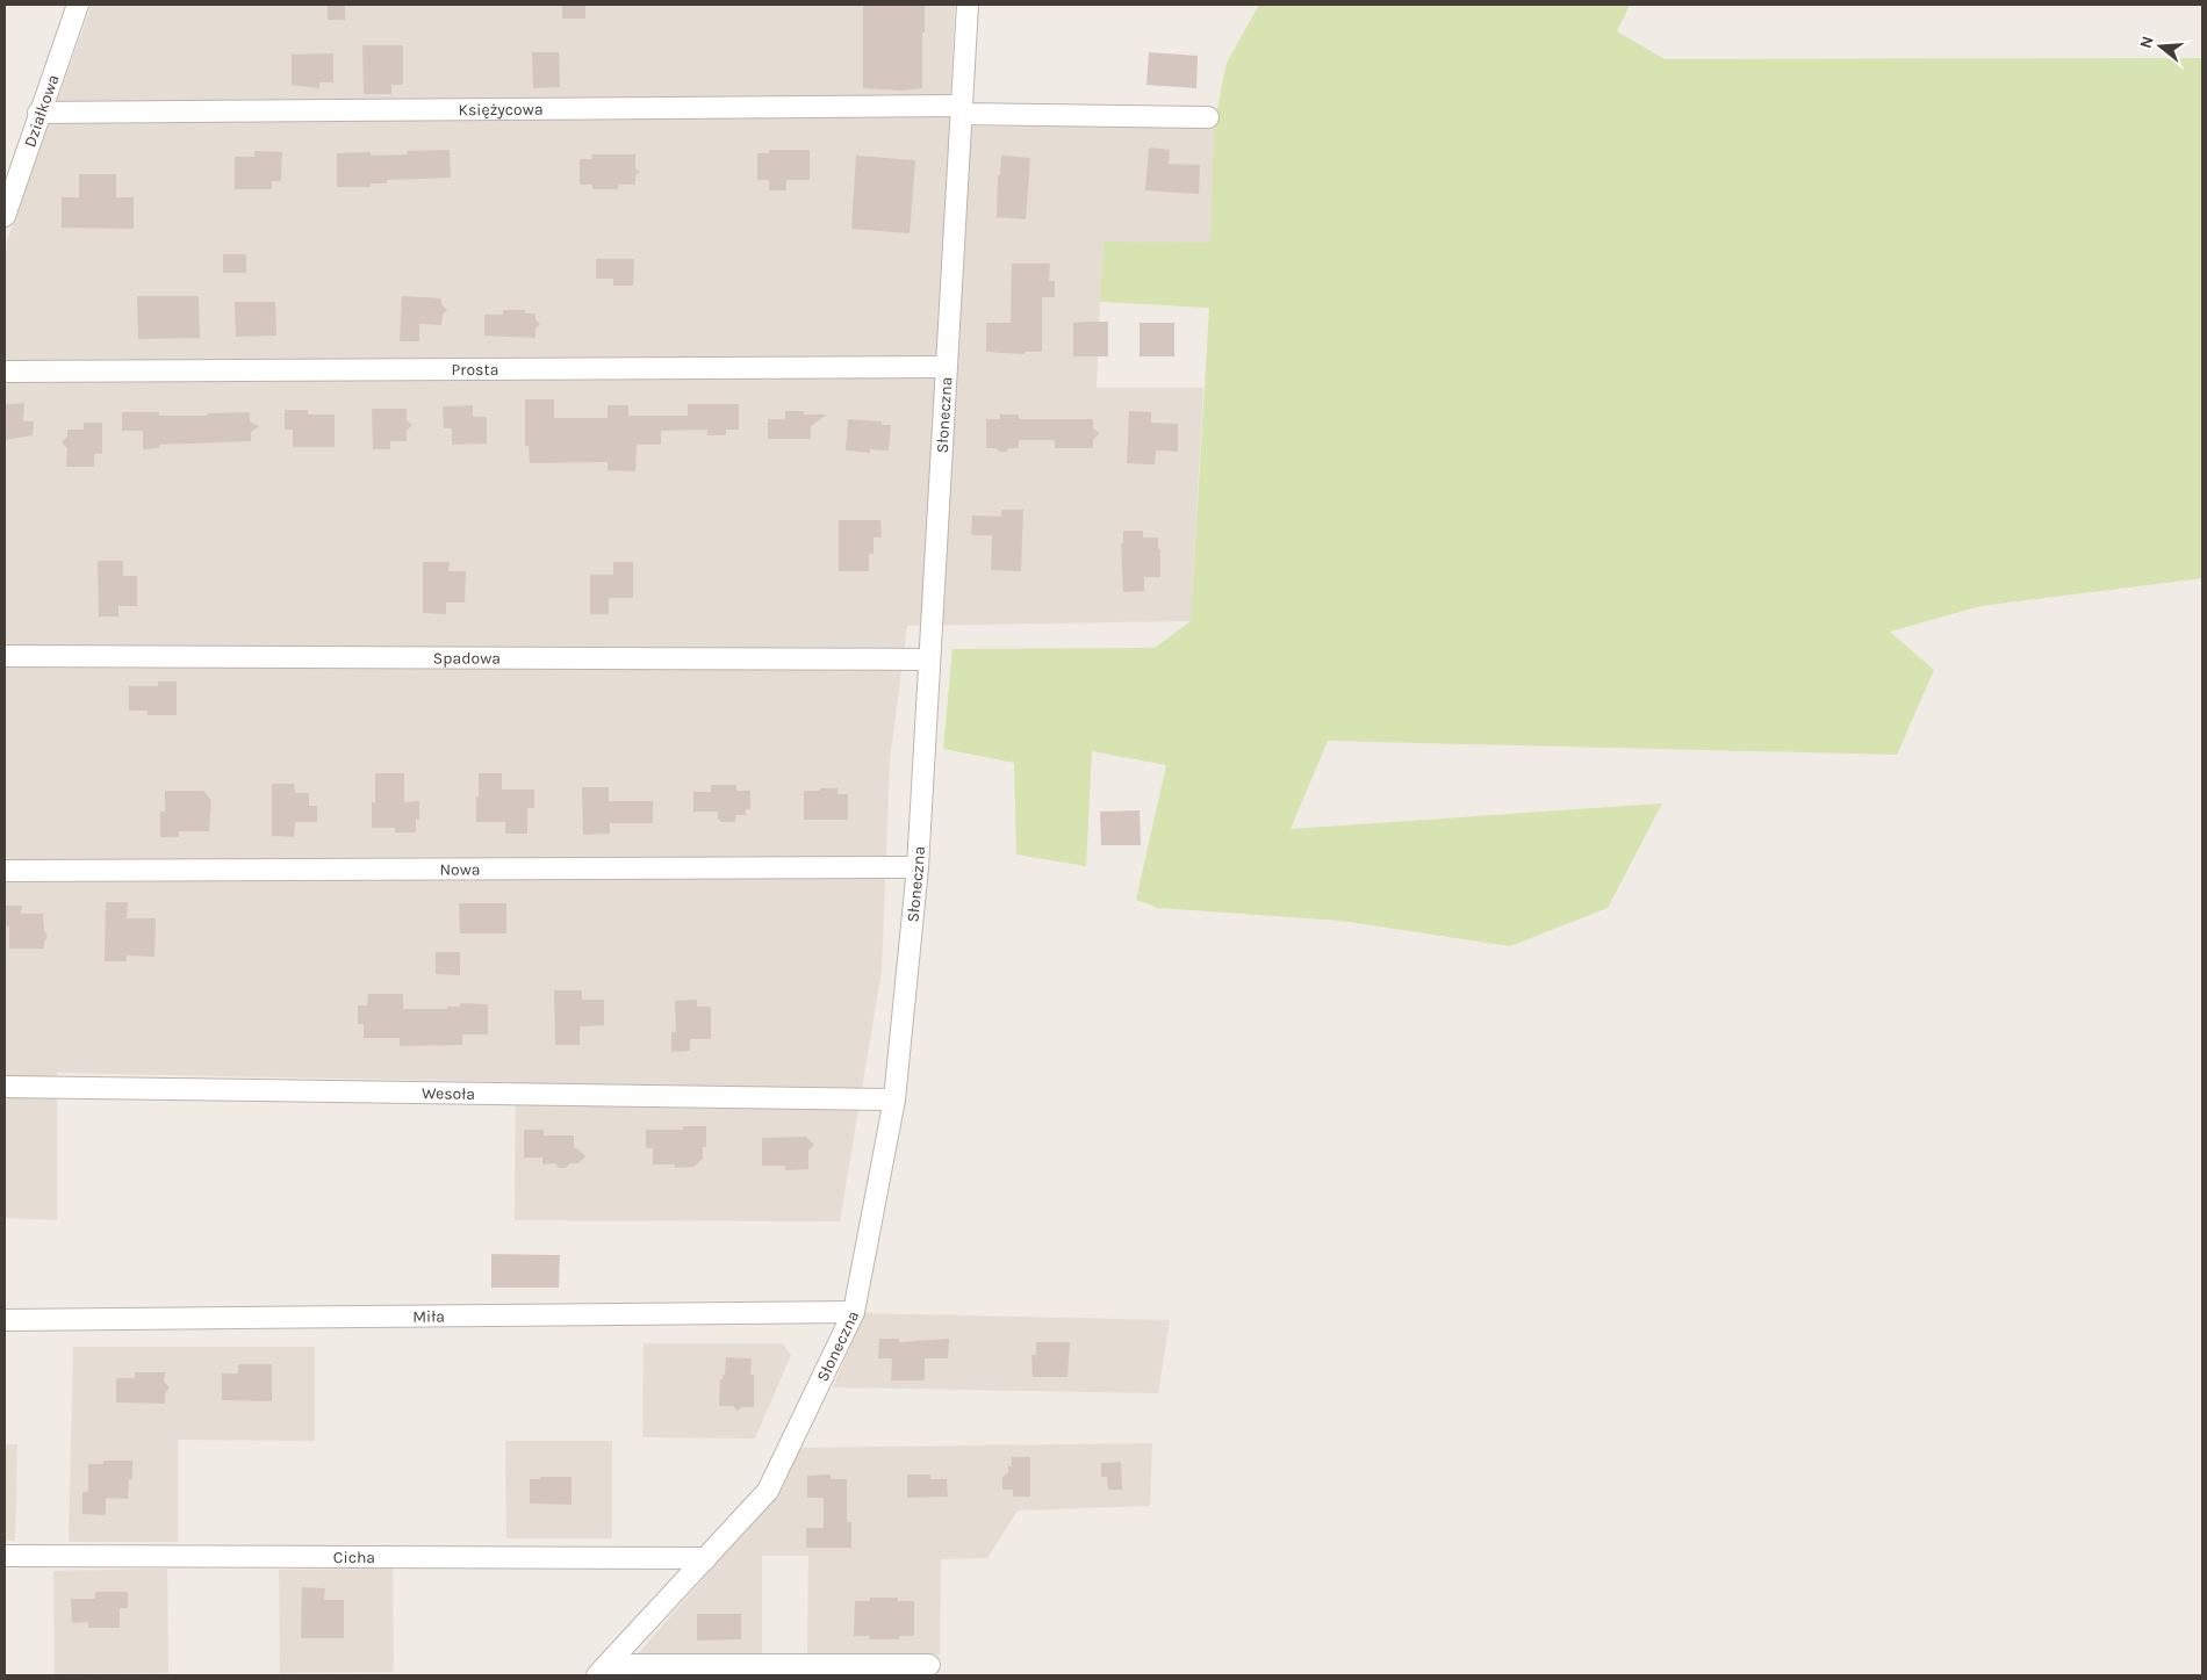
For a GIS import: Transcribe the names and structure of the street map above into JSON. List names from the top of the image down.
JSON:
{
  "streets": {
    "street": [
      "Księżycowa",
      "Działkowa",
      "Prosta",
      "Słoneczna",
      "Spadowa",
      "Nowa",
      "Wesoła",
      "Miła",
      "Cicha"
    ]
  },
  "crossings": [
    ["Księżycowa", "Działkowa"],
    ["Księżycowa", "Słoneczna"],
    ["Prosta", "Słoneczna"],
    ["Słoneczna", "Spadowa"],
    ["Słoneczna", "Nowa"],
    ["Słoneczna", "Wesoła"],
    ["Słoneczna", "Miła"],
    ["Słoneczna", "Cicha"]
  ],
  "north": "left"
}
